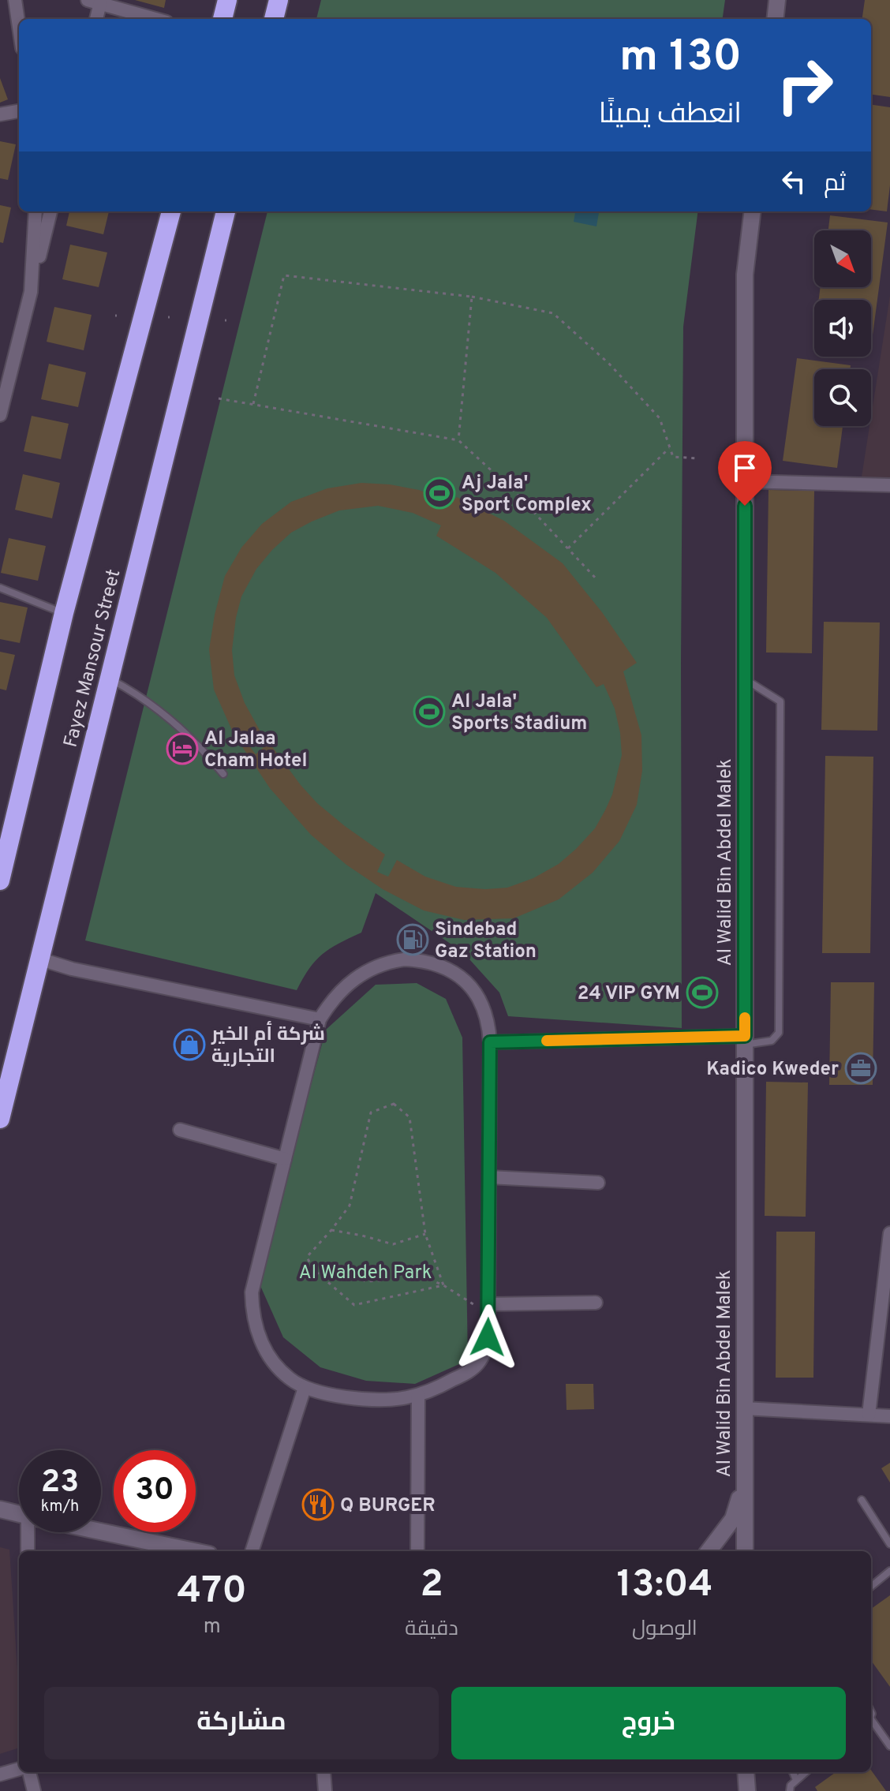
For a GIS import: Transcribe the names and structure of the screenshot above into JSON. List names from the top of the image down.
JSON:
{
  "streets": {
    "highway": ["Fayez Mansour Street"],
    "main road": ["Al Walid Bin Abdel Malek"]
  },
  "parks": ["Al Wahdeh Park"],
  "places": {
    "sports": ["Aj Jala' Sport Complex", "Al Jala' Sports Stadium", "24 VIP GYM"],
    "hotel": ["Al Jalaa Cham Hotel"],
    "fuel station": ["Sindebad Gaz Station"],
    "shop": ["شركة أم الخير التجارية"],
    "office": ["Kadico Kweder"],
    "restaurant": ["Q BURGER"]
  },
  "north": "bottom right",
  "page": {
    "turn": ["130 m", "انعطف يمينًا"],
    "then": "ثم",
    "speed": "23 km/h",
    "limit": "30",
    "eta": [
      "13:04",
      "الوصول",
      "2",
      "دقيقة",
      "470",
      "m"
    ],
    "buttons": ["خروج", "مشاركة"]
  }
}
